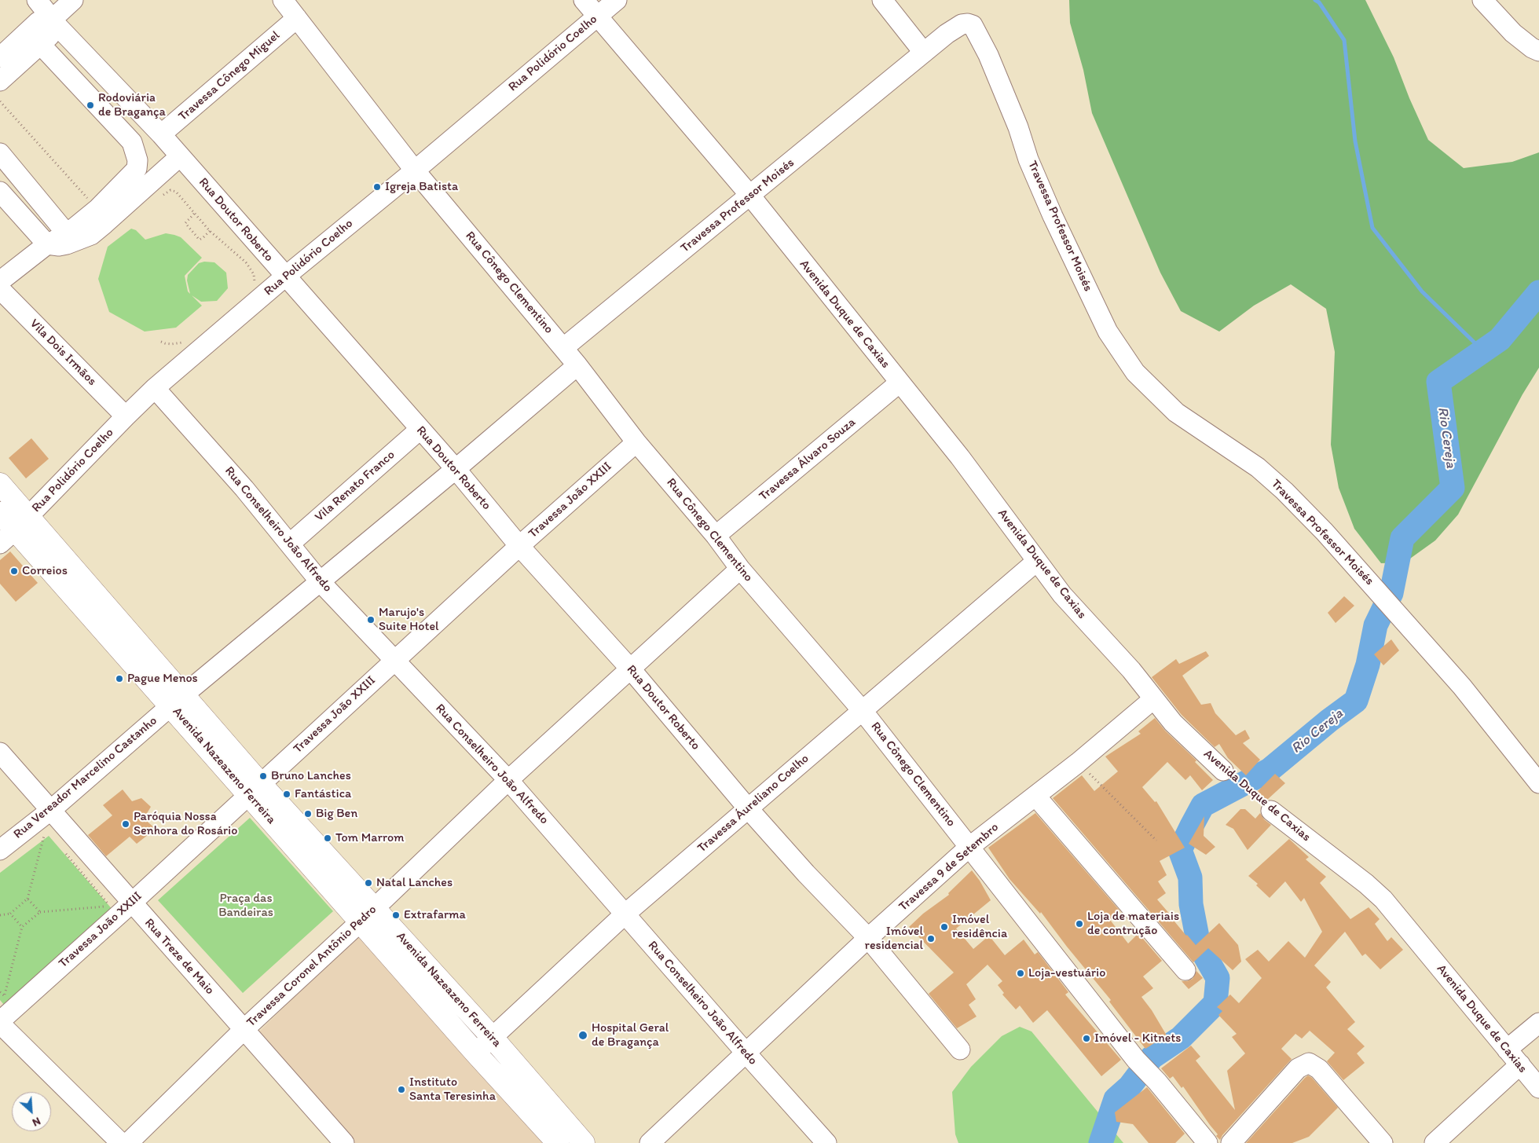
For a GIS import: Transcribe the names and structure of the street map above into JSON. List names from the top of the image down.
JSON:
{
  "streets": {
    "main road": ["Avenida Nazeazeno Ferreira"],
    "street": [
      "Rua Polidório Coelho",
      "Travessa Cônego Miguel",
      "Travessa Professor Moisés",
      "Rua Doutor Roberto",
      "Rua Cônego Clementino",
      "Avenida Duque de Caxias",
      "Vila Dois Irmãos",
      "Travessa Álvaro Souza",
      "Vila Renato Franco",
      "Travessa João XXIII",
      "Rua Conselheiro João Alfredo",
      "Rua Vereador Marcelino Castanho",
      "Travessa Áureliano Coelho",
      "Travessa 9 de Setembro",
      "Rua Treze de Maio",
      "Travessa Coronel Antônio Pedro"
    ]
  },
  "crossings": [
    ["Rua Polidório Coelho", "Rua Doutor Roberto"],
    ["Rua Polidório Coelho", "Rua Cônego Clementino"],
    ["Rua Polidório Coelho", "Avenida Duque de Caxias"],
    ["Rua Polidório Coelho", "Vila Dois Irmãos"],
    ["Rua Polidório Coelho", "Rua Conselheiro João Alfredo"],
    ["Rua Polidório Coelho", "Avenida Nazeazeno Ferreira"],
    ["Travessa Cônego Miguel", "Rua Doutor Roberto"],
    ["Travessa Cônego Miguel", "Rua Cônego Clementino"],
    ["Travessa Professor Moisés", "Rua Cônego Clementino"],
    ["Travessa Professor Moisés", "Avenida Duque de Caxias"],
    ["Rua Doutor Roberto", "Vila Renato Franco"],
    ["Rua Doutor Roberto", "Travessa João XXIII"],
    ["Rua Doutor Roberto", "Rua Vereador Marcelino Castanho"],
    ["Rua Doutor Roberto", "Travessa Áureliano Coelho"],
    ["Rua Doutor Roberto", "Travessa 9 de Setembro"],
    ["Rua Doutor Roberto", "Travessa Coronel Antônio Pedro"],
    ["Rua Cônego Clementino", "Travessa Álvaro Souza"],
    ["Rua Cônego Clementino", "Travessa João XXIII"],
    ["Rua Cônego Clementino", "Rua Vereador Marcelino Castanho"],
    ["Rua Cônego Clementino", "Travessa Áureliano Coelho"],
    ["Rua Cônego Clementino", "Travessa 9 de Setembro"],
    ["Rua Cônego Clementino", "Travessa Coronel Antônio Pedro"],
    ["Avenida Duque de Caxias", "Travessa Álvaro Souza"],
    ["Avenida Duque de Caxias", "Travessa Áureliano Coelho"],
    ["Avenida Duque de Caxias", "Travessa 9 de Setembro"],
    ["Vila Renato Franco", "Rua Conselheiro João Alfredo"],
    ["Travessa João XXIII", "Rua Conselheiro João Alfredo"],
    ["Travessa João XXIII", "Avenida Nazeazeno Ferreira"],
    ["Travessa João XXIII", "Rua Treze de Maio"],
    ["Rua Conselheiro João Alfredo", "Rua Vereador Marcelino Castanho"],
    ["Rua Conselheiro João Alfredo", "Travessa Áureliano Coelho"],
    ["Rua Conselheiro João Alfredo", "Travessa 9 de Setembro"],
    ["Rua Conselheiro João Alfredo", "Travessa Coronel Antônio Pedro"],
    ["Avenida Nazeazeno Ferreira", "Rua Vereador Marcelino Castanho"],
    ["Avenida Nazeazeno Ferreira", "Travessa Áureliano Coelho"],
    ["Avenida Nazeazeno Ferreira", "Travessa Coronel Antônio Pedro"],
    ["Rua Vereador Marcelino Castanho", "Rua Treze de Maio"],
    ["Rua Treze de Maio", "Travessa Coronel Antônio Pedro"]
  ],
  "water": ["Rio Cereja"],
  "parks": ["Praça das Bandeiras"],
  "places": [
    "Rodoviária de Bragança",
    "Igreja Batista",
    "Correios",
    "Marujo's Suite Hotel",
    "Pague Menos",
    "Bruno Lanches",
    "Fantástica",
    "Big Ben",
    "Paróquia Nossa Senhora do Rosário",
    "Tom Marrom",
    "Natal Lanches",
    "Extrafarma",
    "Loja de materiais de contrução",
    "Imóvel residência",
    "Imóvel residencial",
    "Loja-vestuário",
    "Hospital Geral de Bragança",
    "Imóvel - Kitnets",
    "Instituto Santa Teresinha"
  ],
  "north": "bottom right"
}
